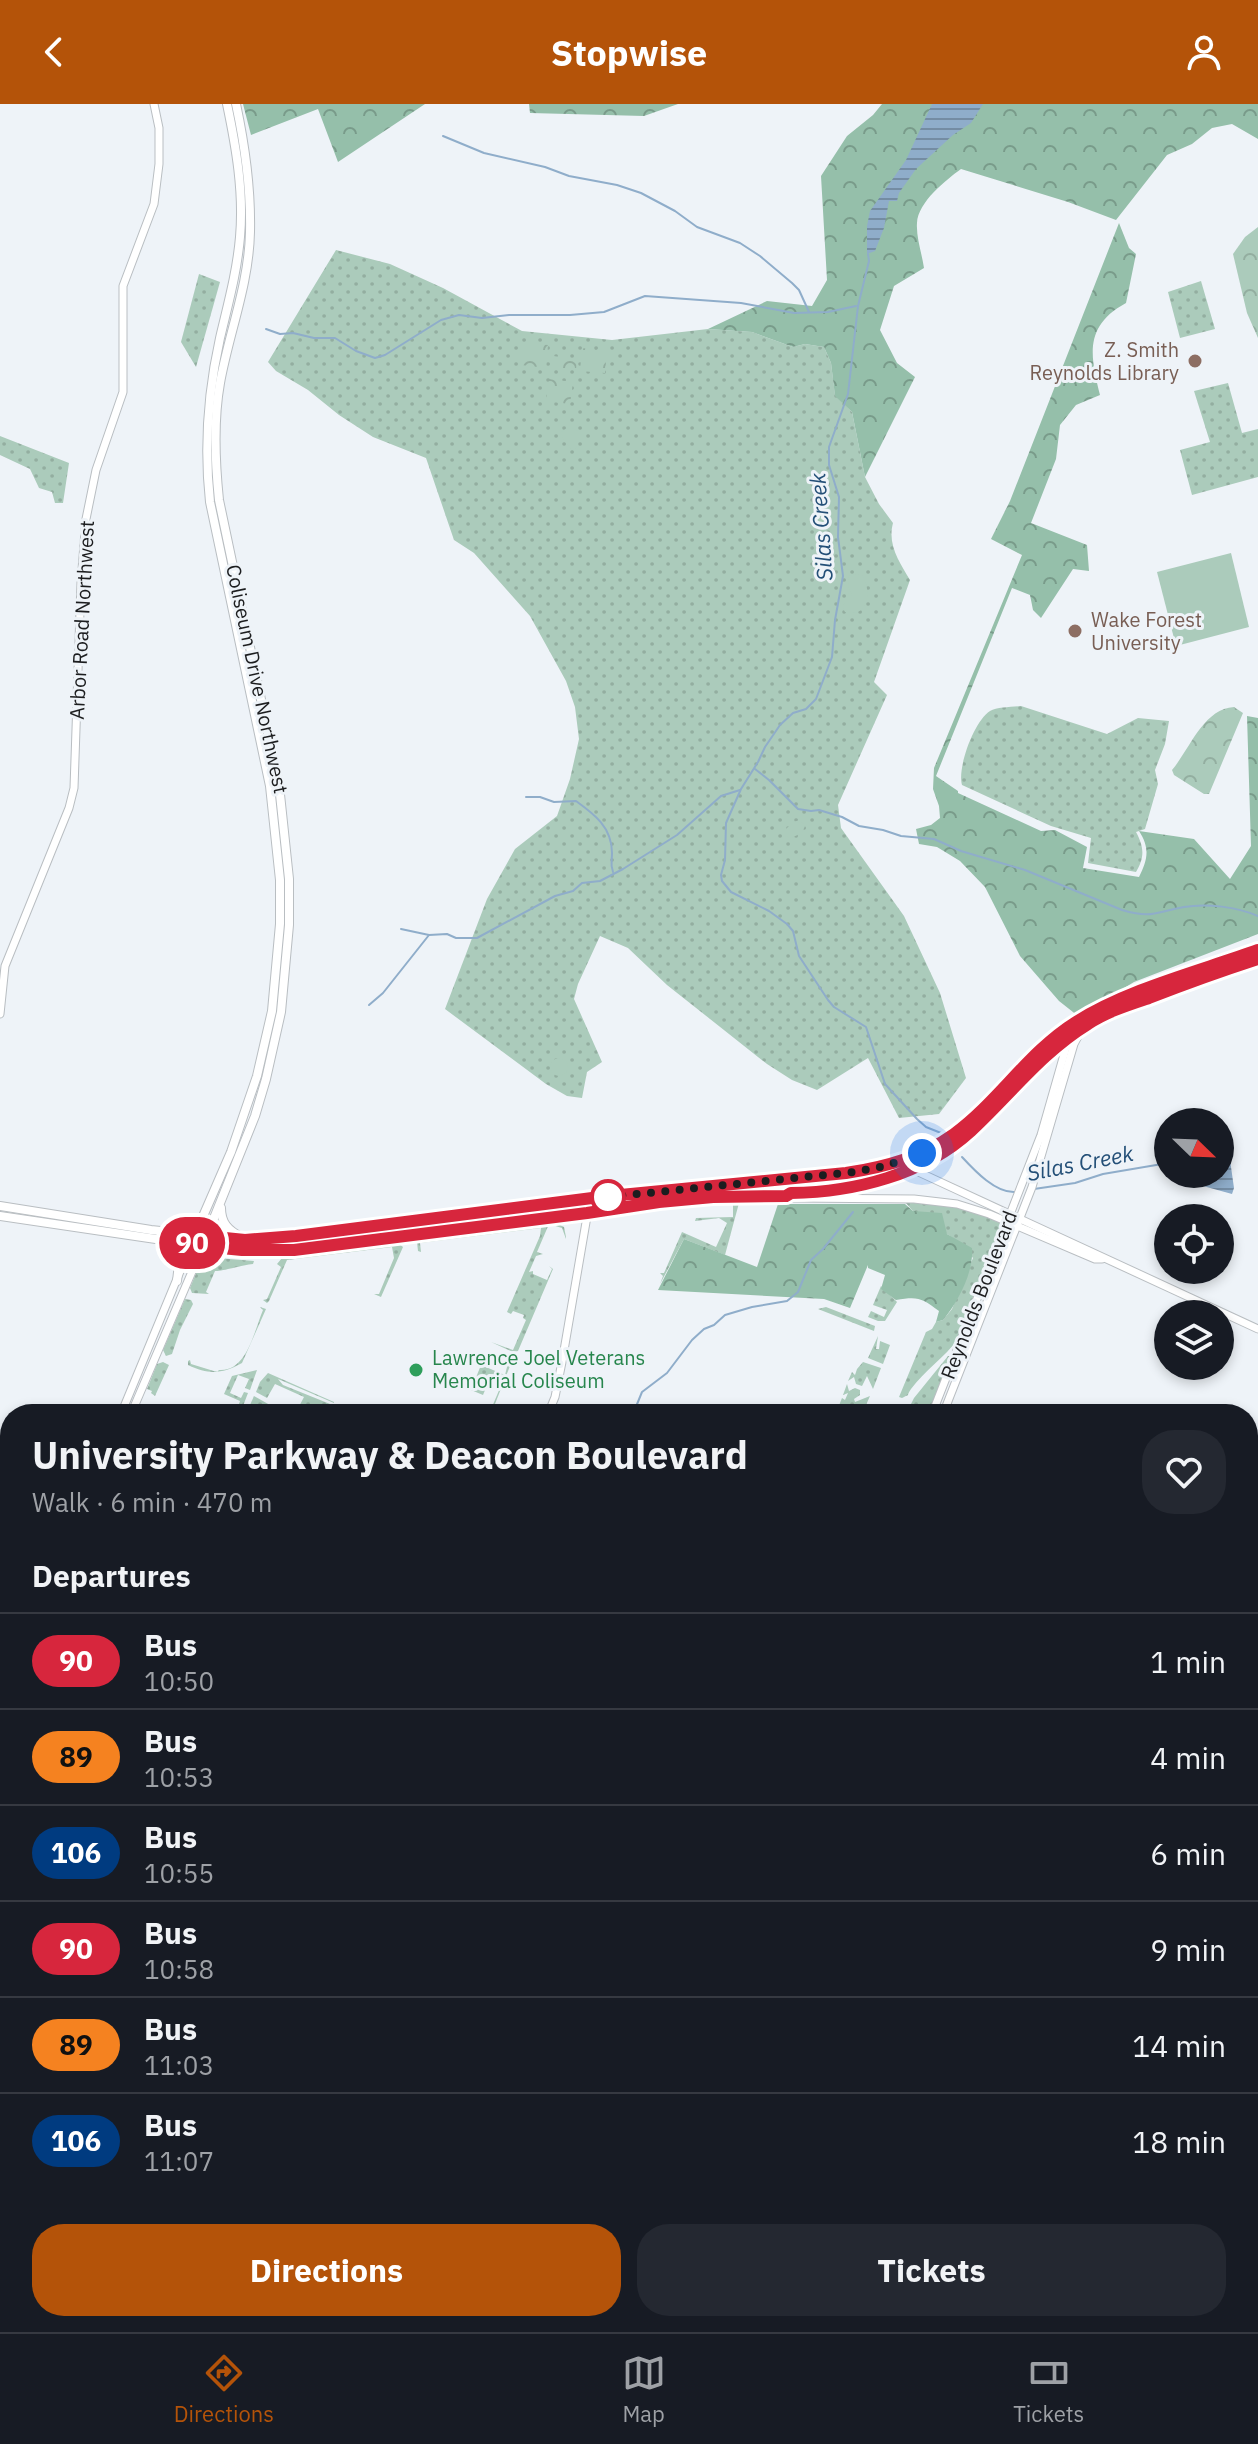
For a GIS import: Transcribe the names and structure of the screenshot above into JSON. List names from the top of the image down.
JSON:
{
  "streets": {
    "main road": ["Coliseum Drive Northwest"],
    "street": ["Arbor Road Northwest", "Reynolds Boulevard"]
  },
  "water": ["Silas Creek"],
  "places": ["Z. Smith Reynolds Library", "Wake Forest University", "Lawrence Joel Veterans Memorial Coliseum"],
  "lines": ["bus line 90"],
  "north": "bottom right",
  "page": {
    "header": "Stopwise",
    "on_map": "90",
    "heading": [
      ["University Parkway & Deacon Boulevard", "Walk · 6 min · 470 m"],
      "Departures"
    ],
    "list": [
      {
        "mark": "90",
        "name": "Bus",
        "note": "10:50",
        "value": "1 min"
      },
      {
        "mark": "89",
        "name": "Bus",
        "note": "10:53",
        "value": "4 min"
      },
      {
        "mark": "106",
        "name": "Bus",
        "note": "10:55",
        "value": "6 min"
      },
      {
        "mark": "90",
        "name": "Bus",
        "note": "10:58",
        "value": "9 min"
      },
      {
        "mark": "89",
        "name": "Bus",
        "note": "11:03",
        "value": "14 min"
      },
      {
        "mark": "106",
        "name": "Bus",
        "note": "11:07",
        "value": "18 min"
      }
    ],
    "buttons": ["Directions", "Tickets"],
    "tabs": ["Directions", "Map", "Tickets"]
  }
}
